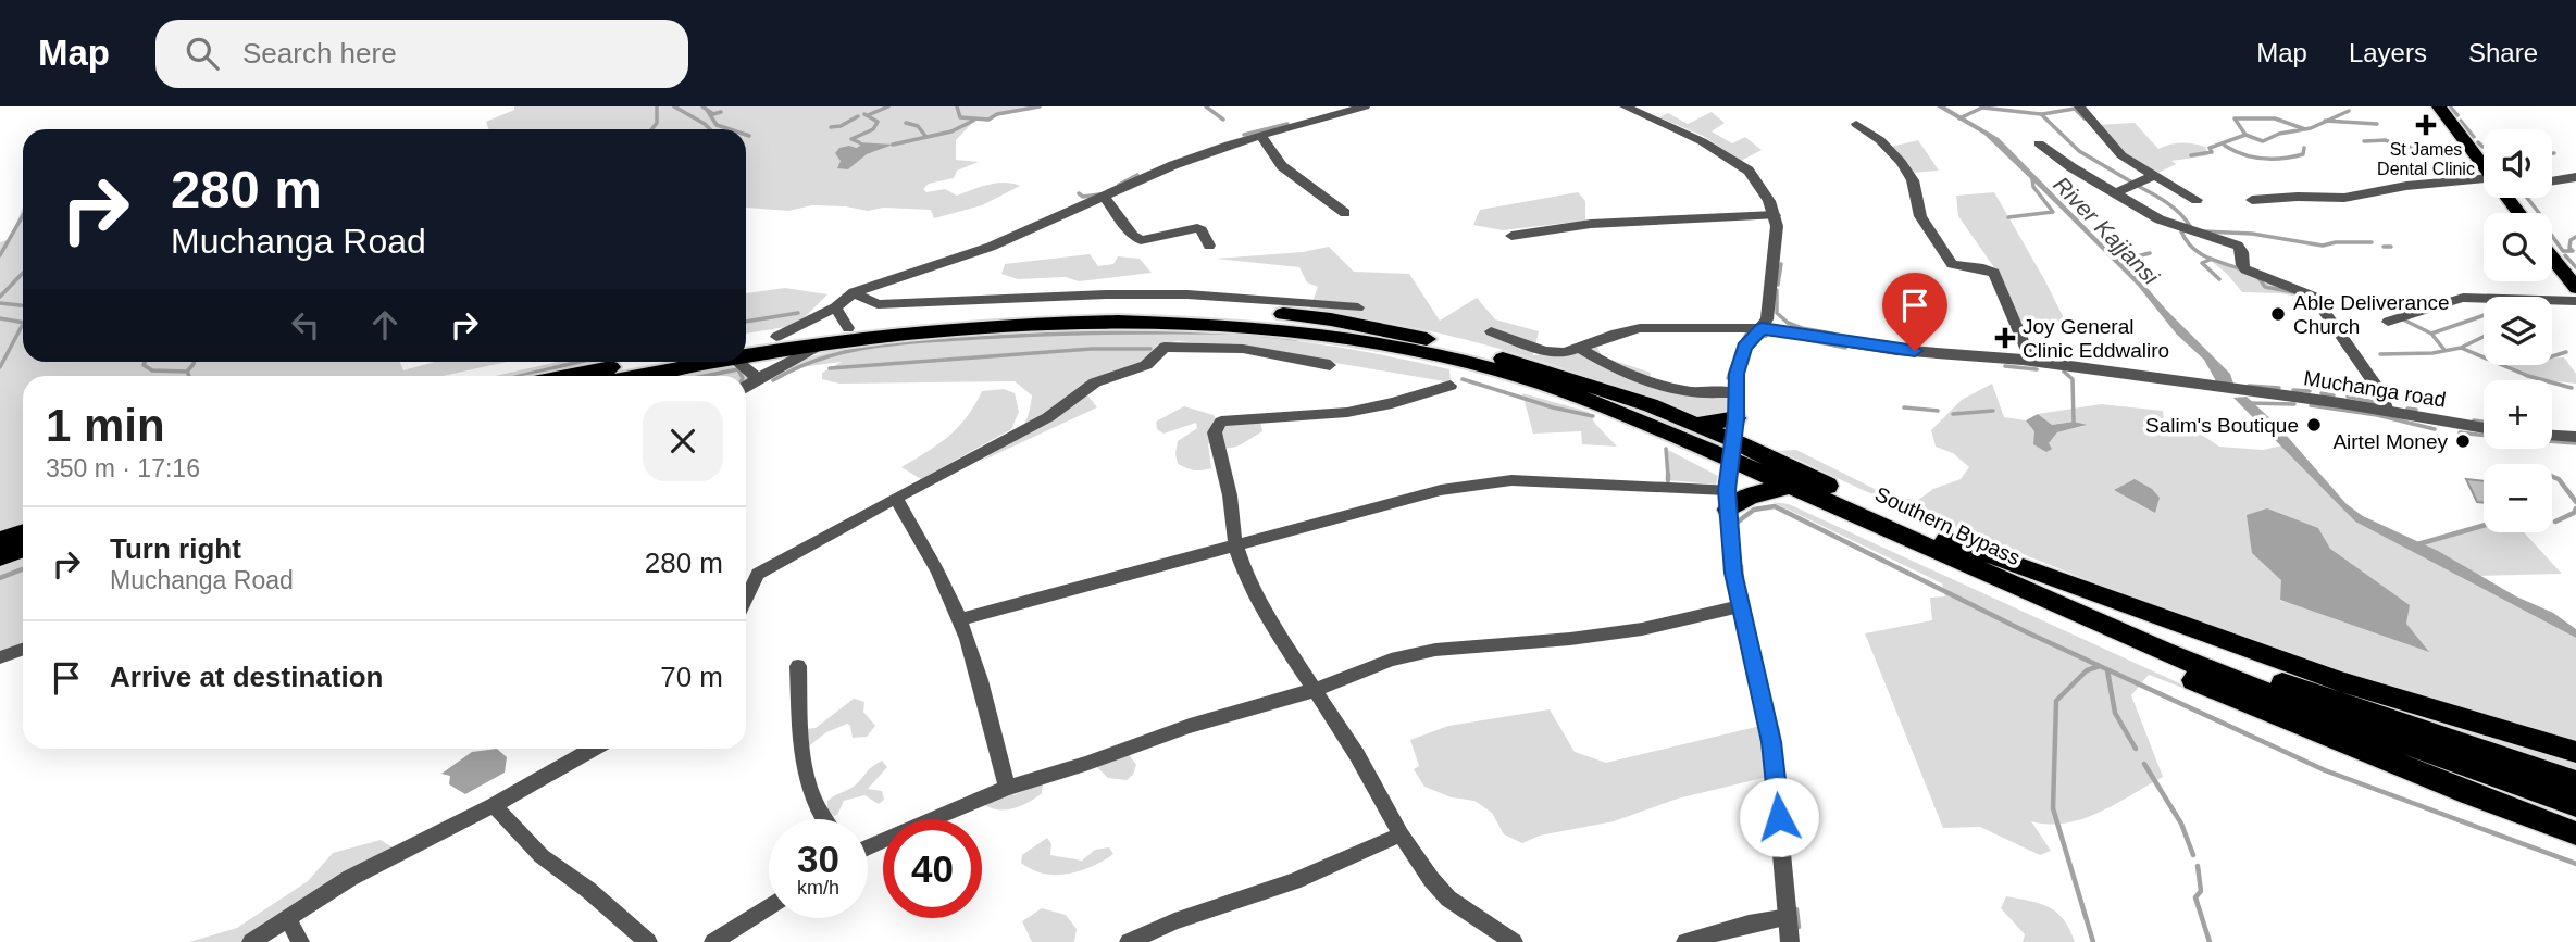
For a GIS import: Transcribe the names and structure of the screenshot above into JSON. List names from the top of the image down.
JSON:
{
  "streets": {
    "highway": ["Southern Bypass"],
    "street": ["Muchanga road"]
  },
  "water": ["River Kajjansi"],
  "places": {
    "health": ["St James Dental Clinic", "Joy General Clinic Eddwaliro"],
    "other": ["Able Deliverance Church", "Salim's Boutique", "Airtel Money"]
  },
  "page": {
    "header": "Map",
    "search": "Search here",
    "nav": ["Map", "Layers", "Share"],
    "map_buttons": ["+", "−"],
    "turn": ["280 m", "Muchanga Road"],
    "heading": ["1 min", "350 m · 17:16"],
    "list": [
      {
        "name": "Turn right",
        "note": "Muchanga Road",
        "value": "280 m"
      },
      {
        "name": "Arrive at destination",
        "value": "70 m"
      }
    ],
    "speed": "30 km/h",
    "limit": "40"
  }
}
